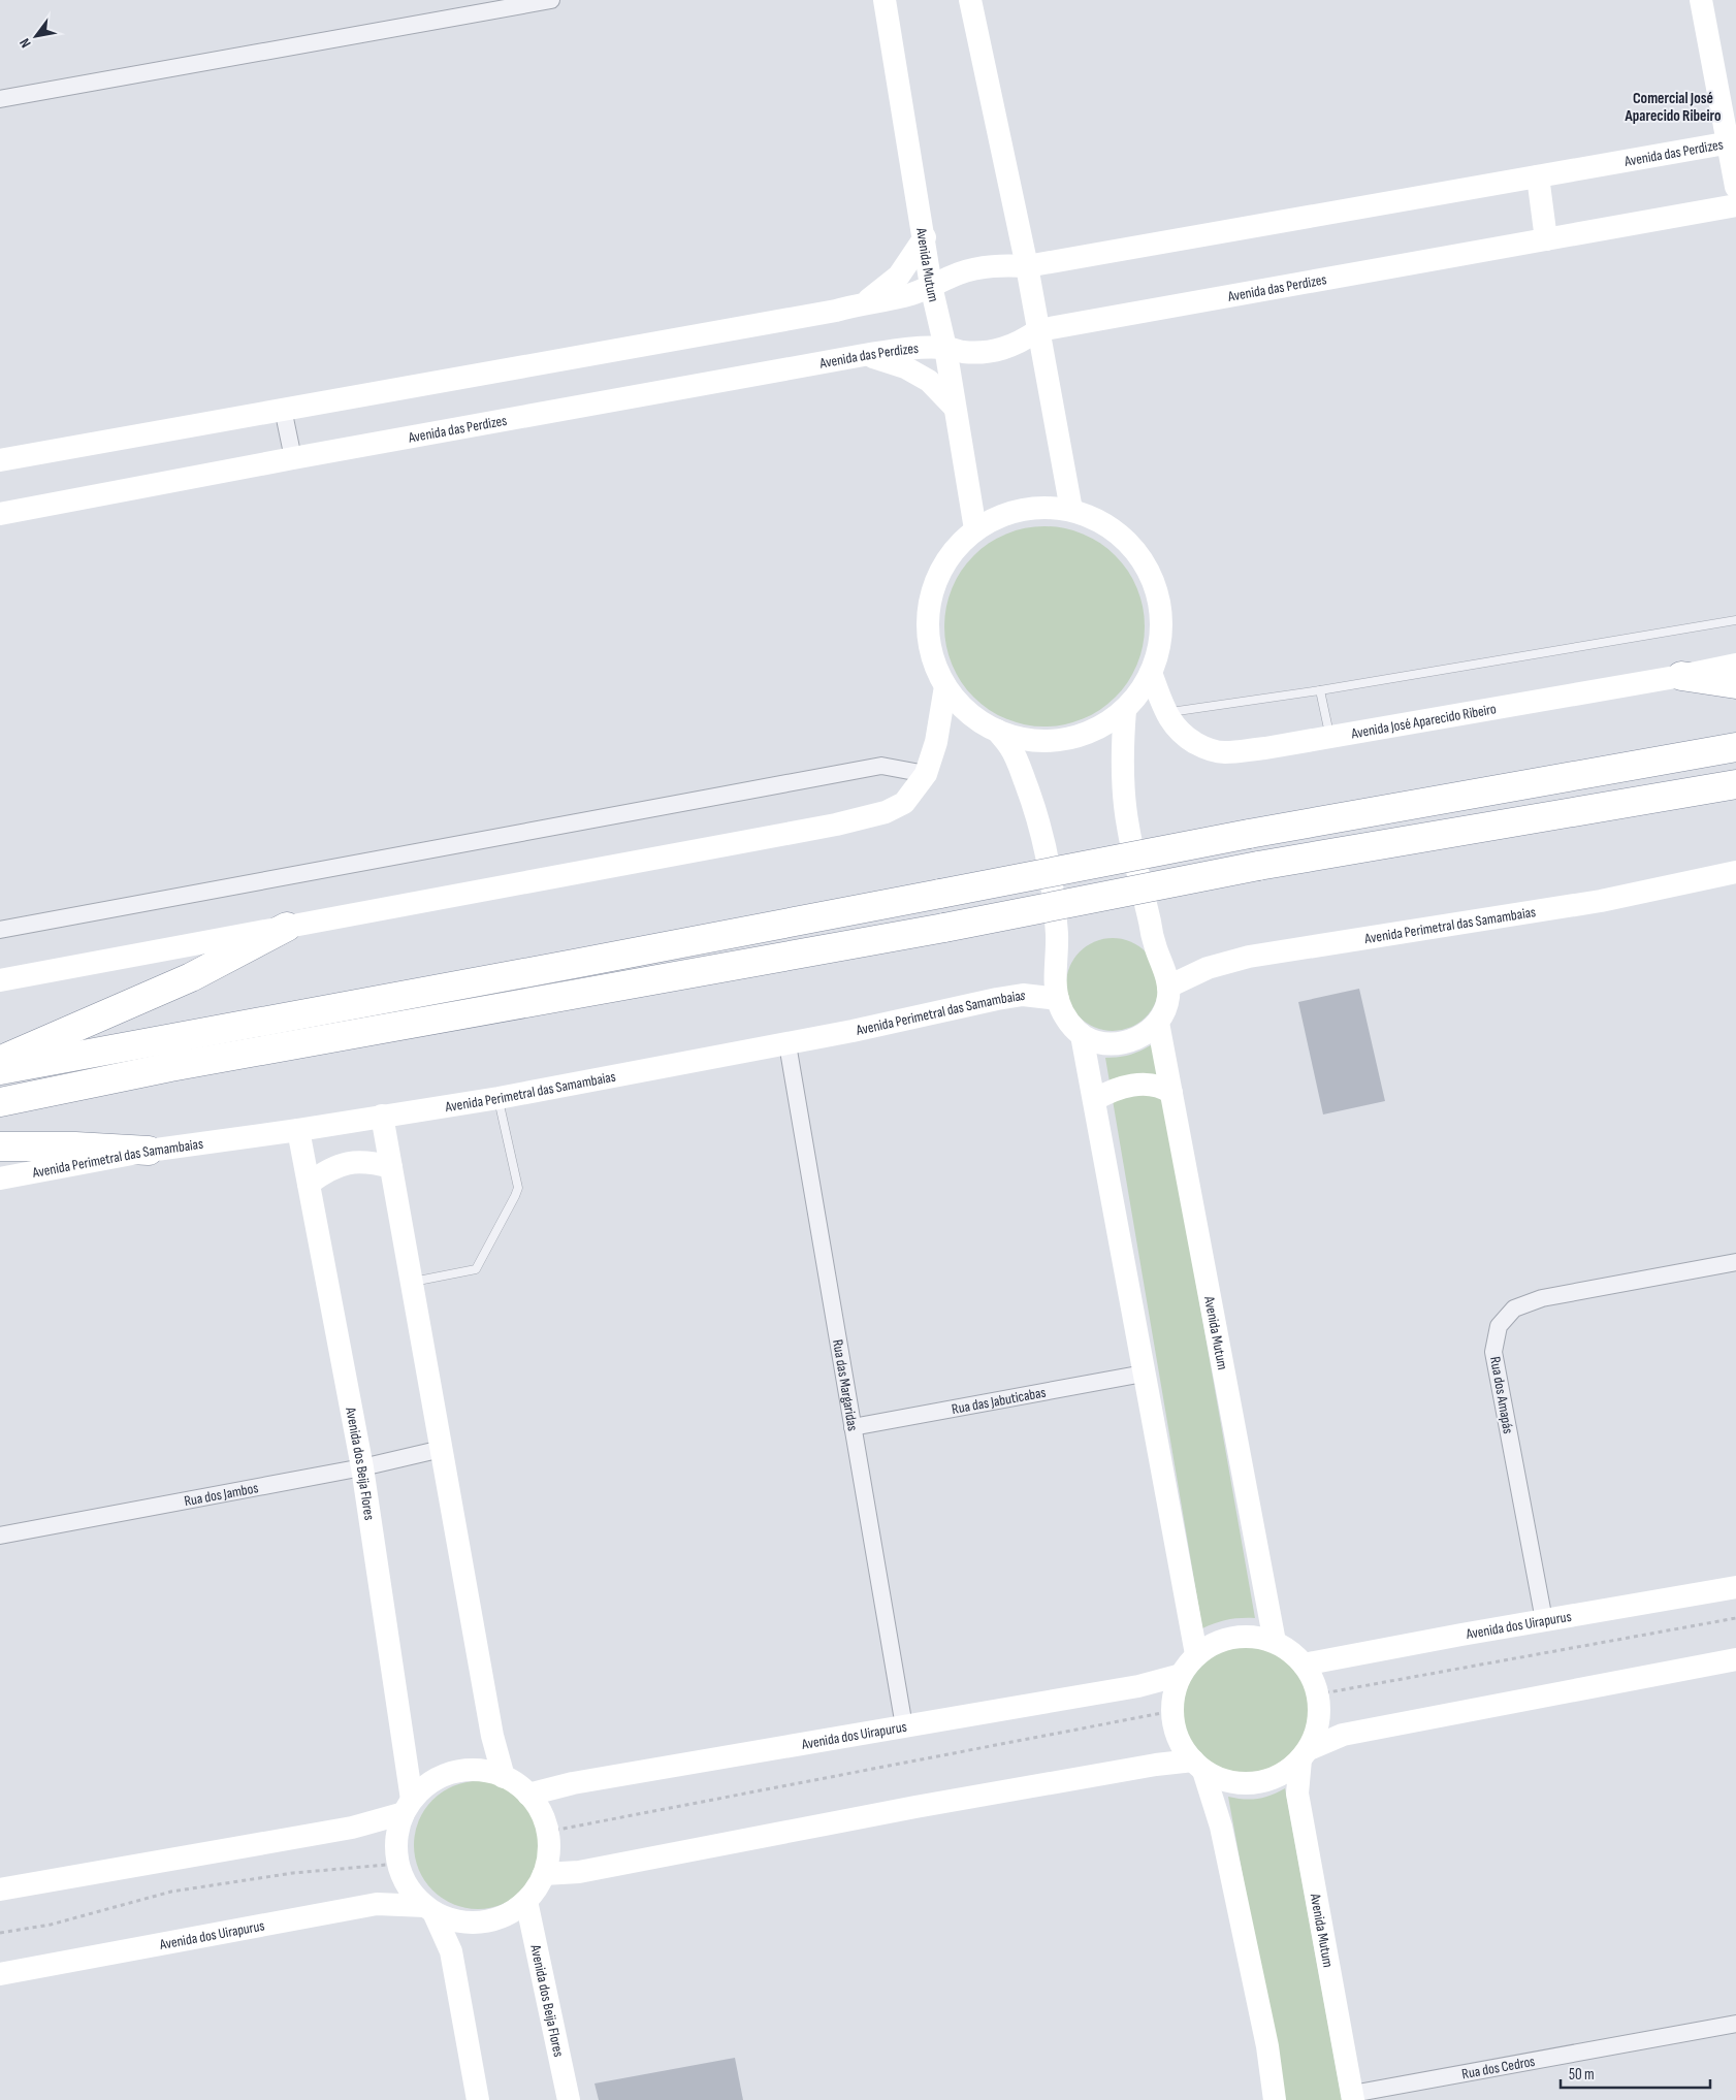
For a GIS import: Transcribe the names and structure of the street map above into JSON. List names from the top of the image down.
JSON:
{
  "streets": {
    "street": [
      "Avenida das Perdizes",
      "Avenida Mutum",
      "Avenida José Aparecido Ribeiro",
      "Avenida Perimetral das Samambaias",
      "Rua das Margaridas",
      "Rua dos Amapás",
      "Rua das Jabuticabas",
      "Avenida dos Beija Flores",
      "Rua dos Jambos",
      "Avenida dos Uirapurus",
      "Rua dos Cedros"
    ]
  },
  "crossings": [
    ["Avenida das Perdizes", "Avenida Mutum"],
    ["Avenida Mutum", "Avenida dos Uirapurus"],
    ["Avenida Mutum", "Rua dos Cedros"],
    ["Avenida Perimetral das Samambaias", "Rua das Margaridas"],
    ["Avenida Perimetral das Samambaias", "Avenida dos Beija Flores"],
    ["Rua das Margaridas", "Rua das Jabuticabas"],
    ["Rua das Margaridas", "Avenida dos Uirapurus"],
    ["Rua dos Amapás", "Avenida dos Uirapurus"],
    ["Avenida dos Beija Flores", "Rua dos Jambos"],
    ["Avenida dos Beija Flores", "Avenida dos Uirapurus"]
  ],
  "districts": ["Comercial José Aparecido Ribeiro"],
  "scale_bar": "50 m",
  "north": "bottom left"
}
